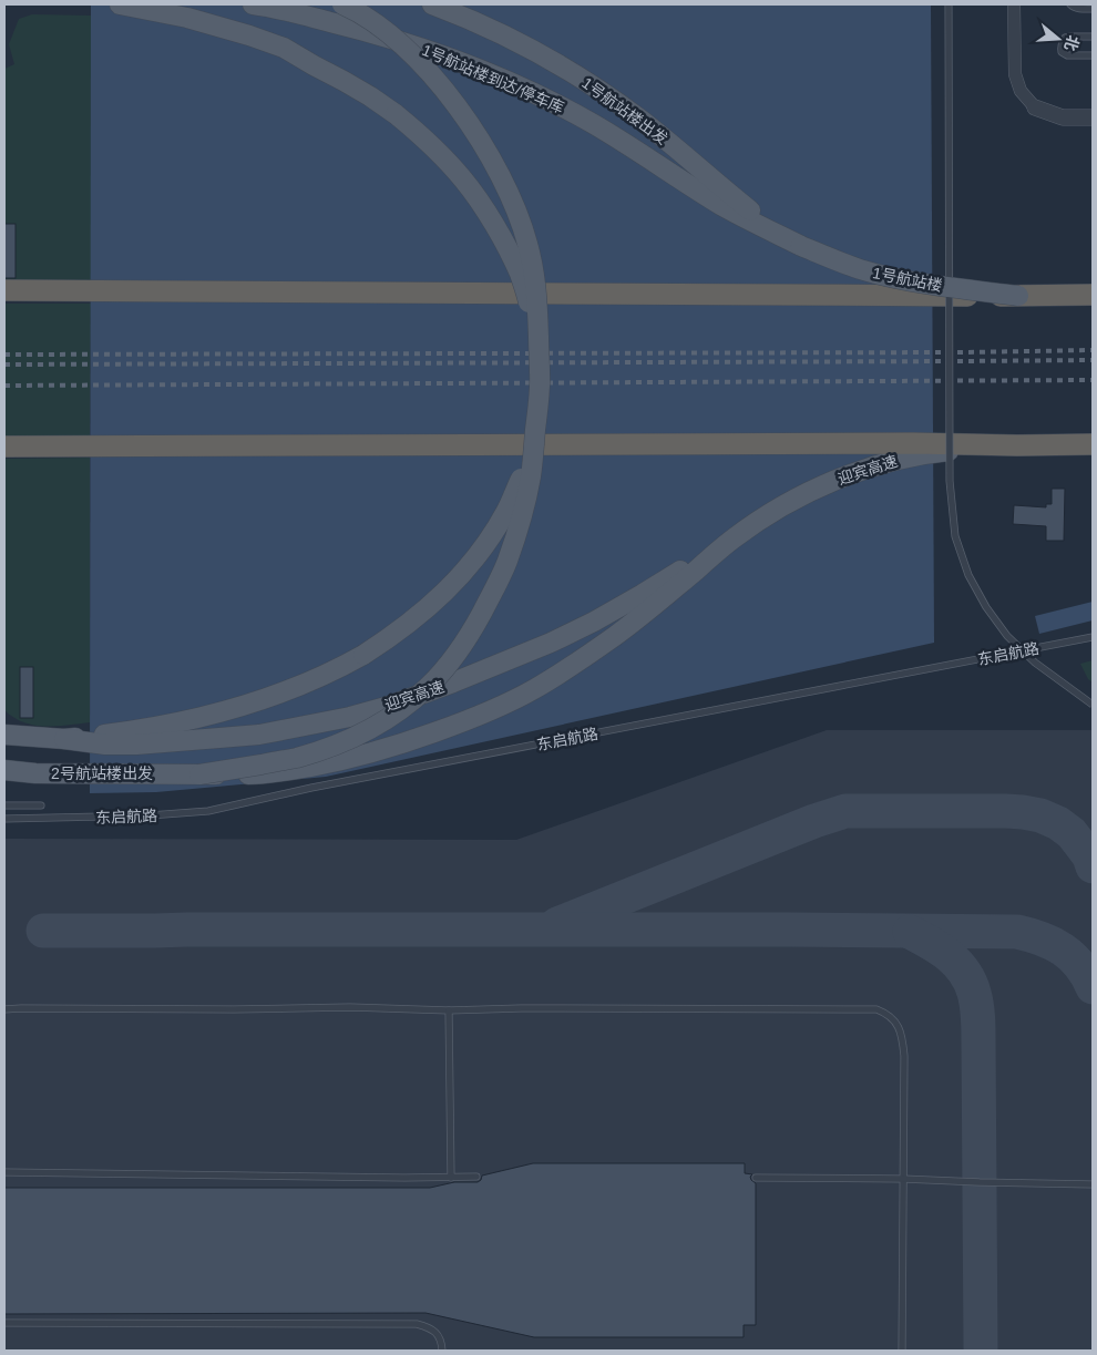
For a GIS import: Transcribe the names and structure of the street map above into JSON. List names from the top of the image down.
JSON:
{
  "streets": {
    "main road": [
      "1号航站楼到达/停车库",
      "1号航站楼出发",
      "1号航站楼",
      "迎宾高速",
      "2号航站楼出发"
    ],
    "lane": ["东启航路"]
  },
  "crossings": [
    ["1号航站楼到达/停车库", "1号航站楼出发"],
    ["1号航站楼到达/停车库", "1号航站楼"],
    ["1号航站楼出发", "1号航站楼"],
    ["迎宾高速", "2号航站楼出发"]
  ],
  "north": "right"
}
